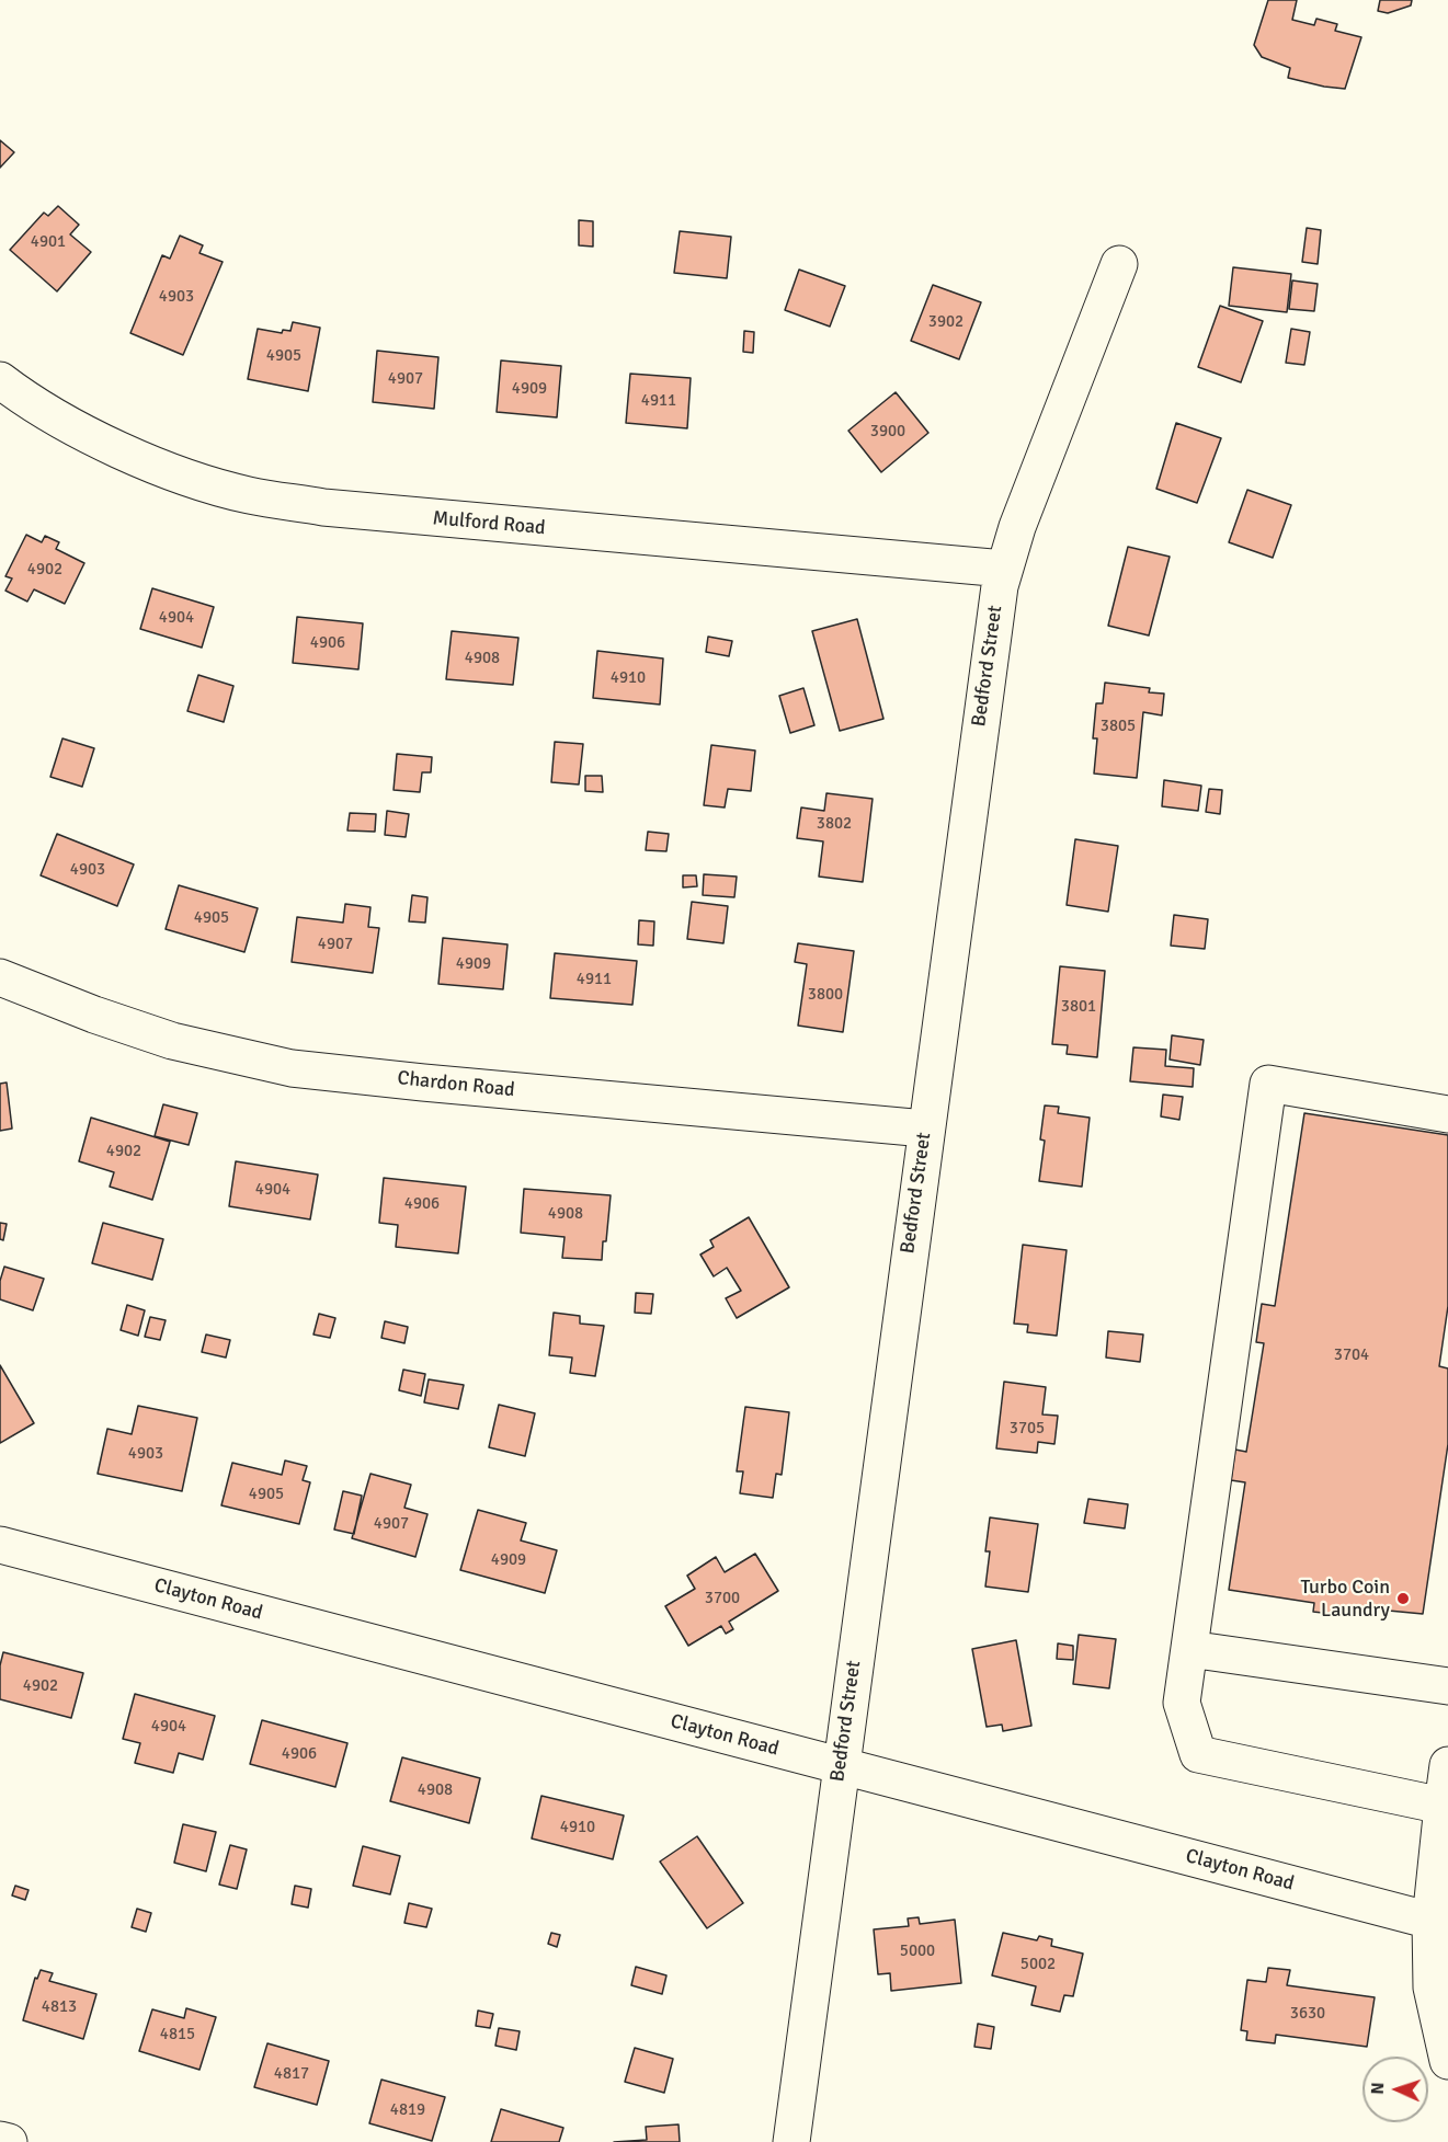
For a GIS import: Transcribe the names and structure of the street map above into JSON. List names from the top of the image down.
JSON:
{
  "streets": {
    "street": [
      "Mulford Road",
      "Bedford Street",
      "Chardon Road",
      "Clayton Road"
    ]
  },
  "crossings": [
    ["Mulford Road", "Bedford Street"],
    ["Bedford Street", "Chardon Road"],
    ["Bedford Street", "Clayton Road"]
  ],
  "places": ["Turbo Coin Laundry"],
  "house_numbers": [
    "4901",
    "4903",
    "3902",
    "4905",
    "4907",
    "4909",
    "4911",
    "3900",
    "4902",
    "4904",
    "4906",
    "4908",
    "4910",
    "3805",
    "3802",
    "4903",
    "4905",
    "4907",
    "4909",
    "4911",
    "3800",
    "3801",
    "4902",
    "4904",
    "4906",
    "4908",
    "3704",
    "3705",
    "4903",
    "4905",
    "4907",
    "4909",
    "3700",
    "4902",
    "4904",
    "4906",
    "4908",
    "4910",
    "5000",
    "5002",
    "4813",
    "3630",
    "4815",
    "4817",
    "4819"
  ],
  "north": "left"
}
